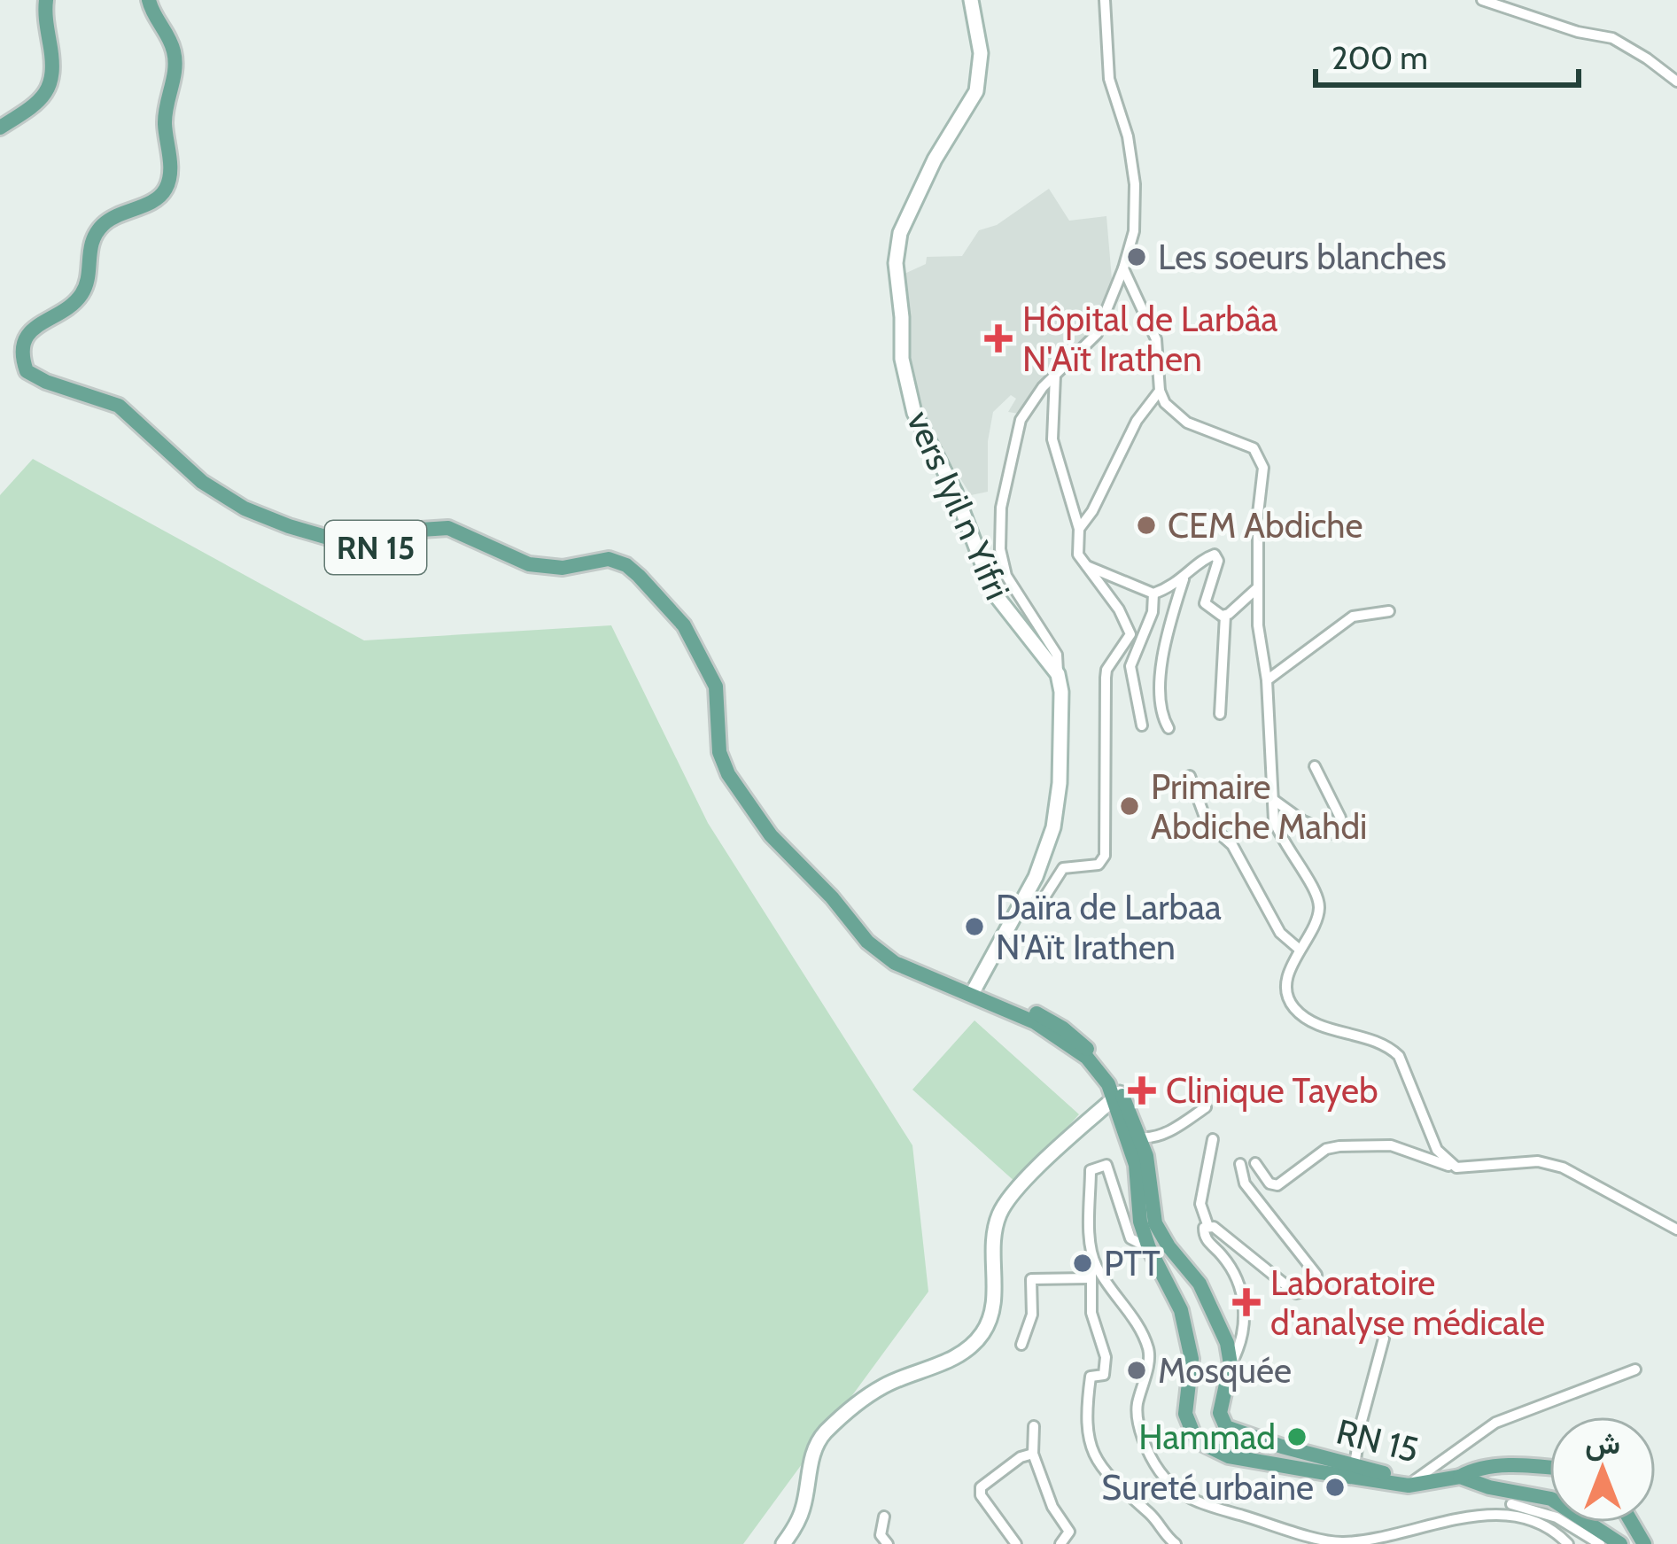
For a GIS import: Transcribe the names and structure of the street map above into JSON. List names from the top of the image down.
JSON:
{
  "streets": {
    "main road": ["vers Iγil n Yifri", "RN 15"]
  },
  "places": {
    "other": [
      "Les soeurs blanches",
      "CEM Abdiche",
      "Primaire Abdiche Mahdi",
      "Daïra de Larbaa N'Aït Irathen",
      "PTT",
      "Mosquée",
      "Hammad",
      "Sureté urbaine"
    ],
    "health": ["Hôpital de Larbâa N'Aït Irathen", "Clinique Tayeb", "Laboratoire d'analyse médicale"]
  },
  "scale_bar": "200 m",
  "north": "top"
}
